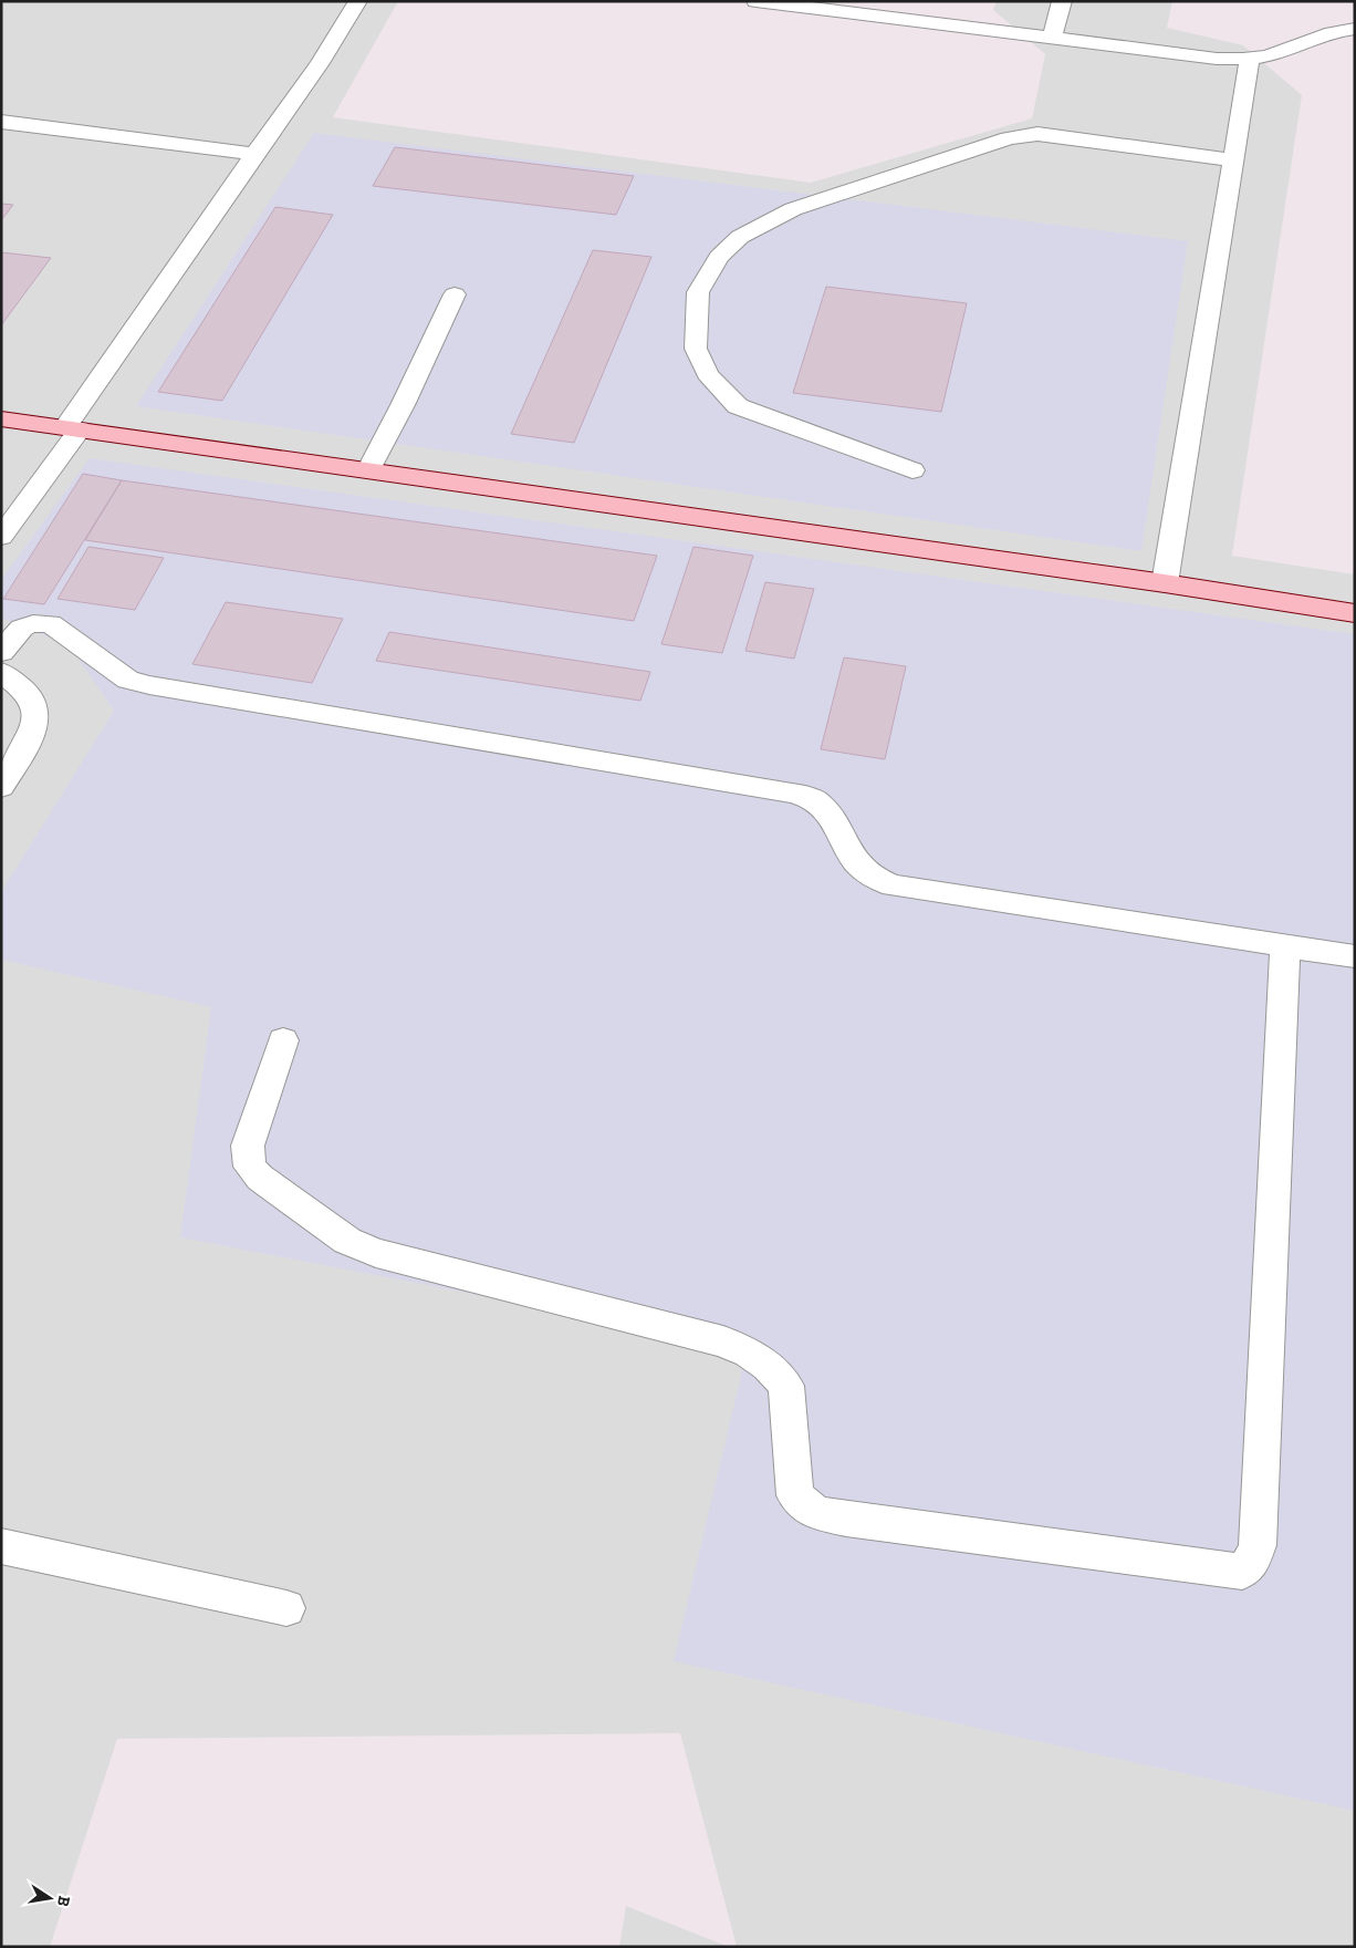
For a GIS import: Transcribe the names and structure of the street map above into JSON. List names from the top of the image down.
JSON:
{
  "north": "right"
}
